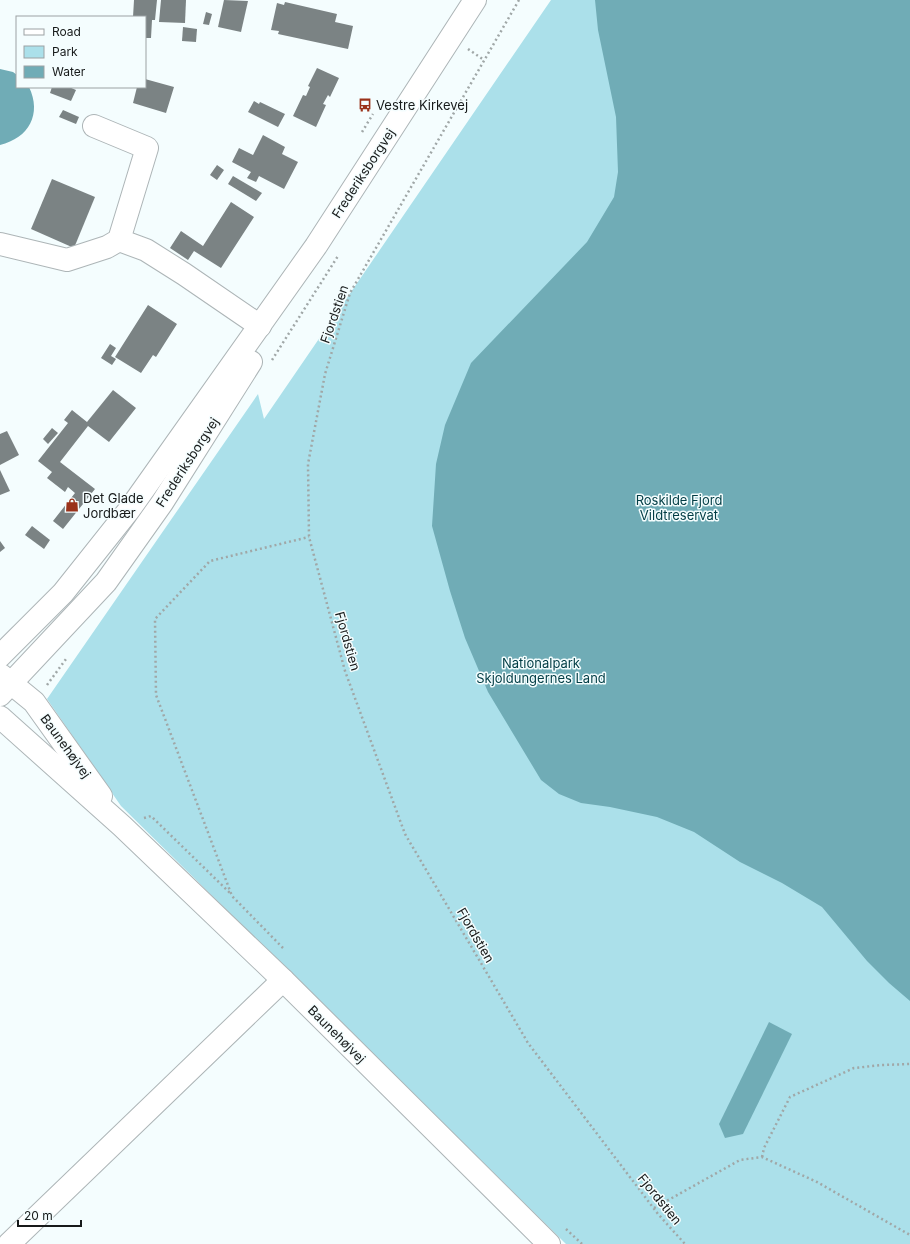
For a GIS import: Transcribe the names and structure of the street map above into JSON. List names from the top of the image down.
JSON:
{
  "streets": {
    "street": ["Frederiksborgvej", "Baunehøjvej"],
    "path": ["Fjordstien"]
  },
  "crossings": [
    ["Frederiksborgvej", "Baunehøjvej"]
  ],
  "parks": ["Roskilde Fjord Vildtreservat", "Nationalpark Skjoldungernes Land"],
  "places": {
    "bus stop": ["Vestre Kirkevej"],
    "shop": ["Det Glade Jordbær"]
  },
  "legend": ["Road", "Park", "Water"],
  "scale_bar": "20 m"
}
